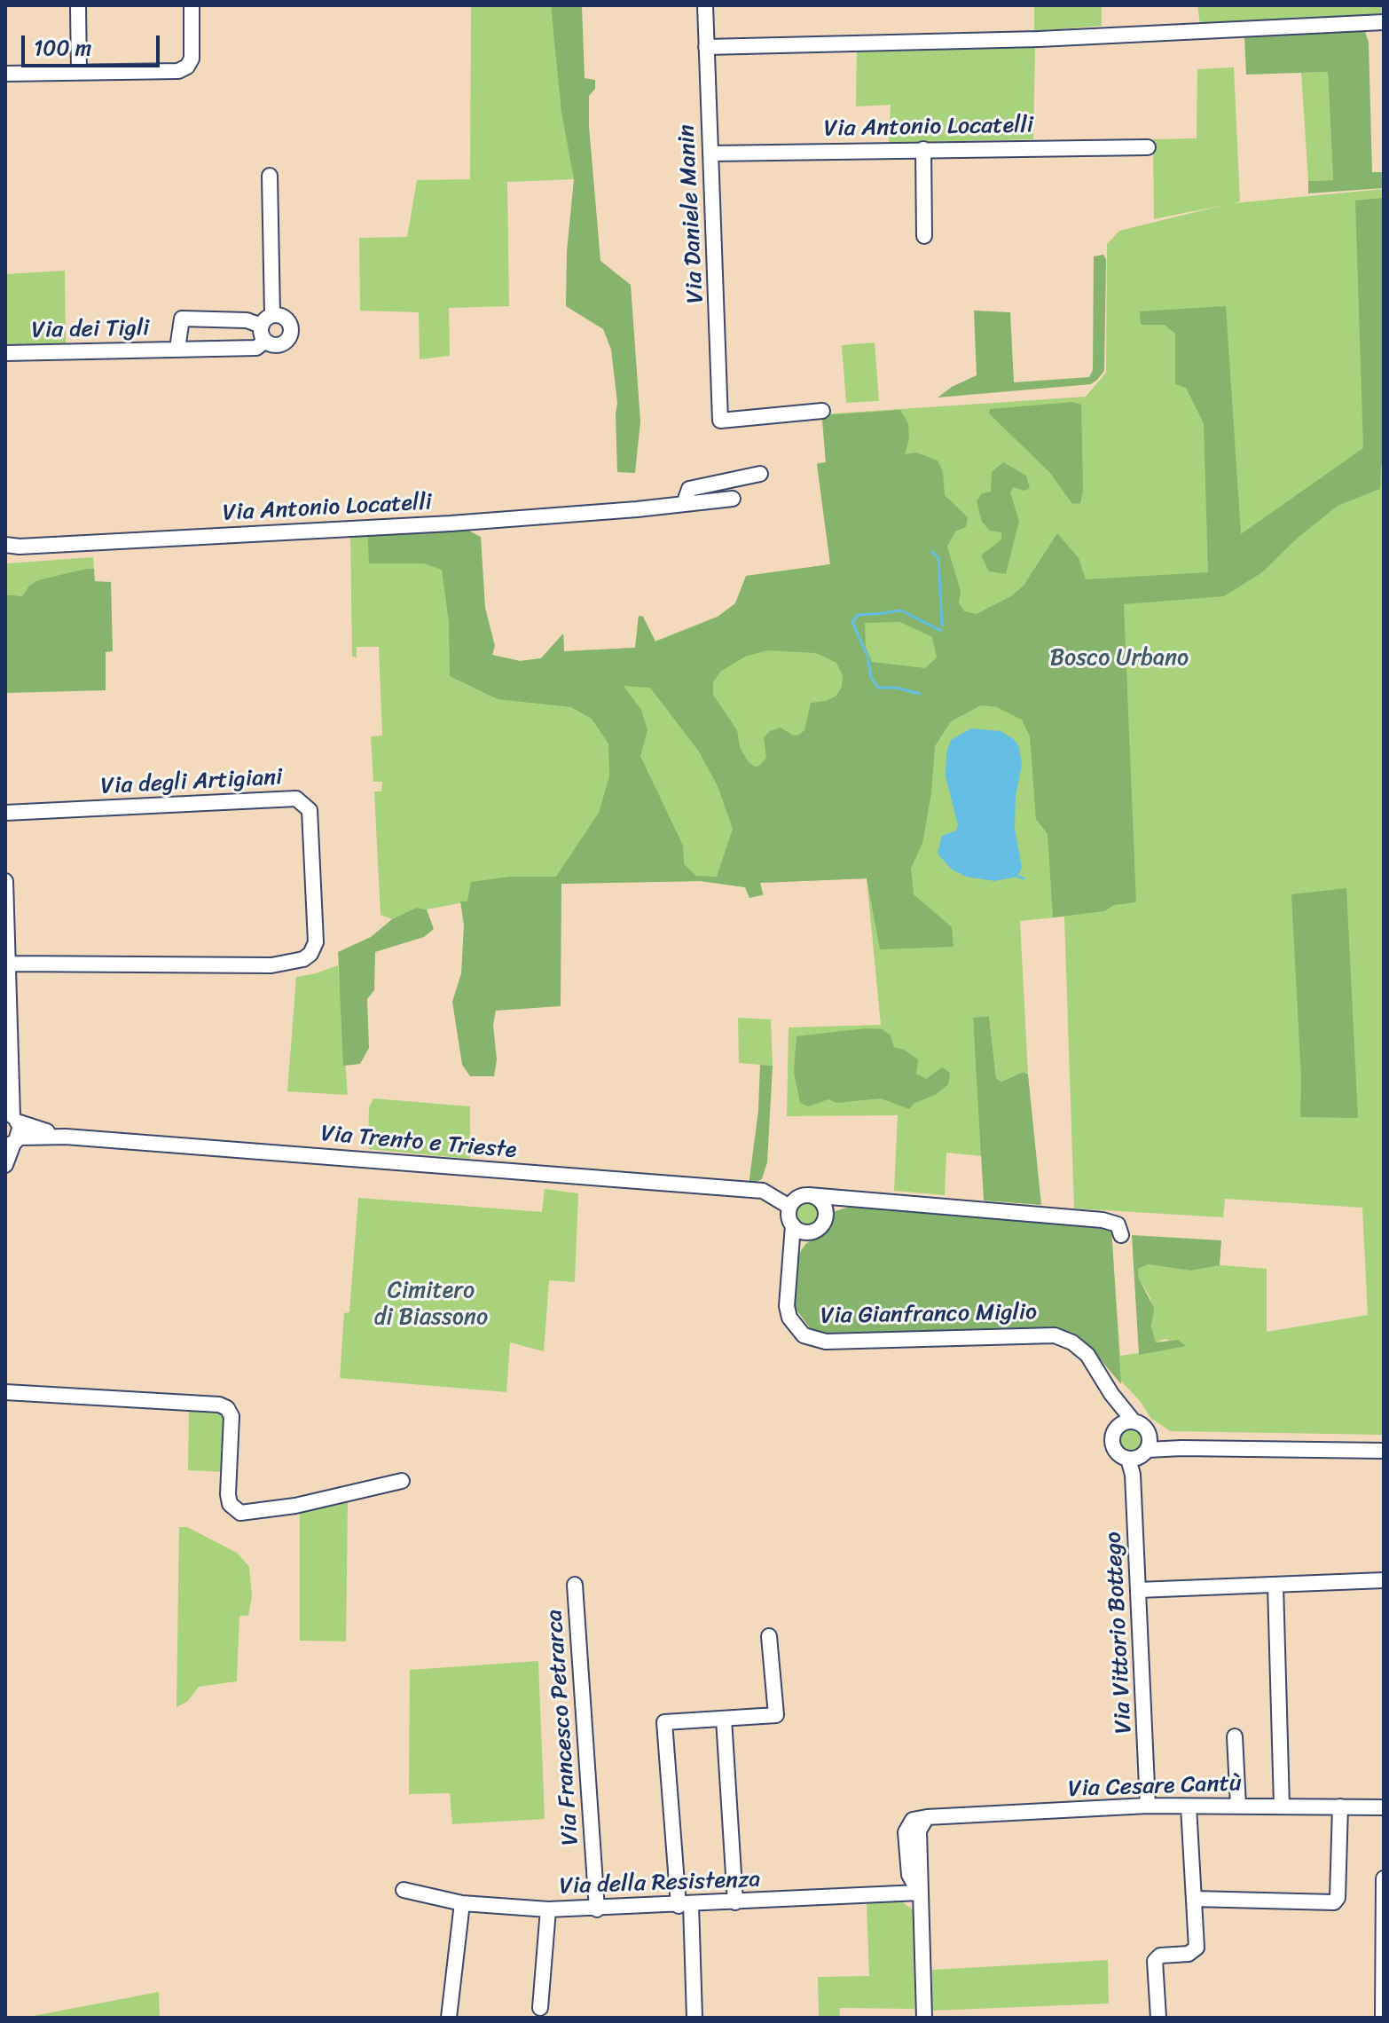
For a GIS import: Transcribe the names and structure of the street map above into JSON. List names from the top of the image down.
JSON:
{
  "streets": {
    "street": [
      "Via Antonio Locatelli",
      "Via Daniele Manin",
      "Via dei Tigli",
      "Via degli Artigiani",
      "Via Trento e Trieste",
      "Via Gianfranco Miglio",
      "Via Vittorio Bottego",
      "Via Francesco Petrarca",
      "Via Cesare Cantù",
      "Via della Resistenza"
    ]
  },
  "crossings": [
    ["Via Antonio Locatelli", "Via Daniele Manin"],
    ["Via Trento e Trieste", "Via Gianfranco Miglio"],
    ["Via Gianfranco Miglio", "Via Vittorio Bottego"],
    ["Via Vittorio Bottego", "Via Cesare Cantù"],
    ["Via Francesco Petrarca", "Via della Resistenza"],
    ["Via Cesare Cantù", "Via della Resistenza"]
  ],
  "parks": ["Bosco Urbano", "Cimitero di Biassono"],
  "scale_bar": "100 m"
}
